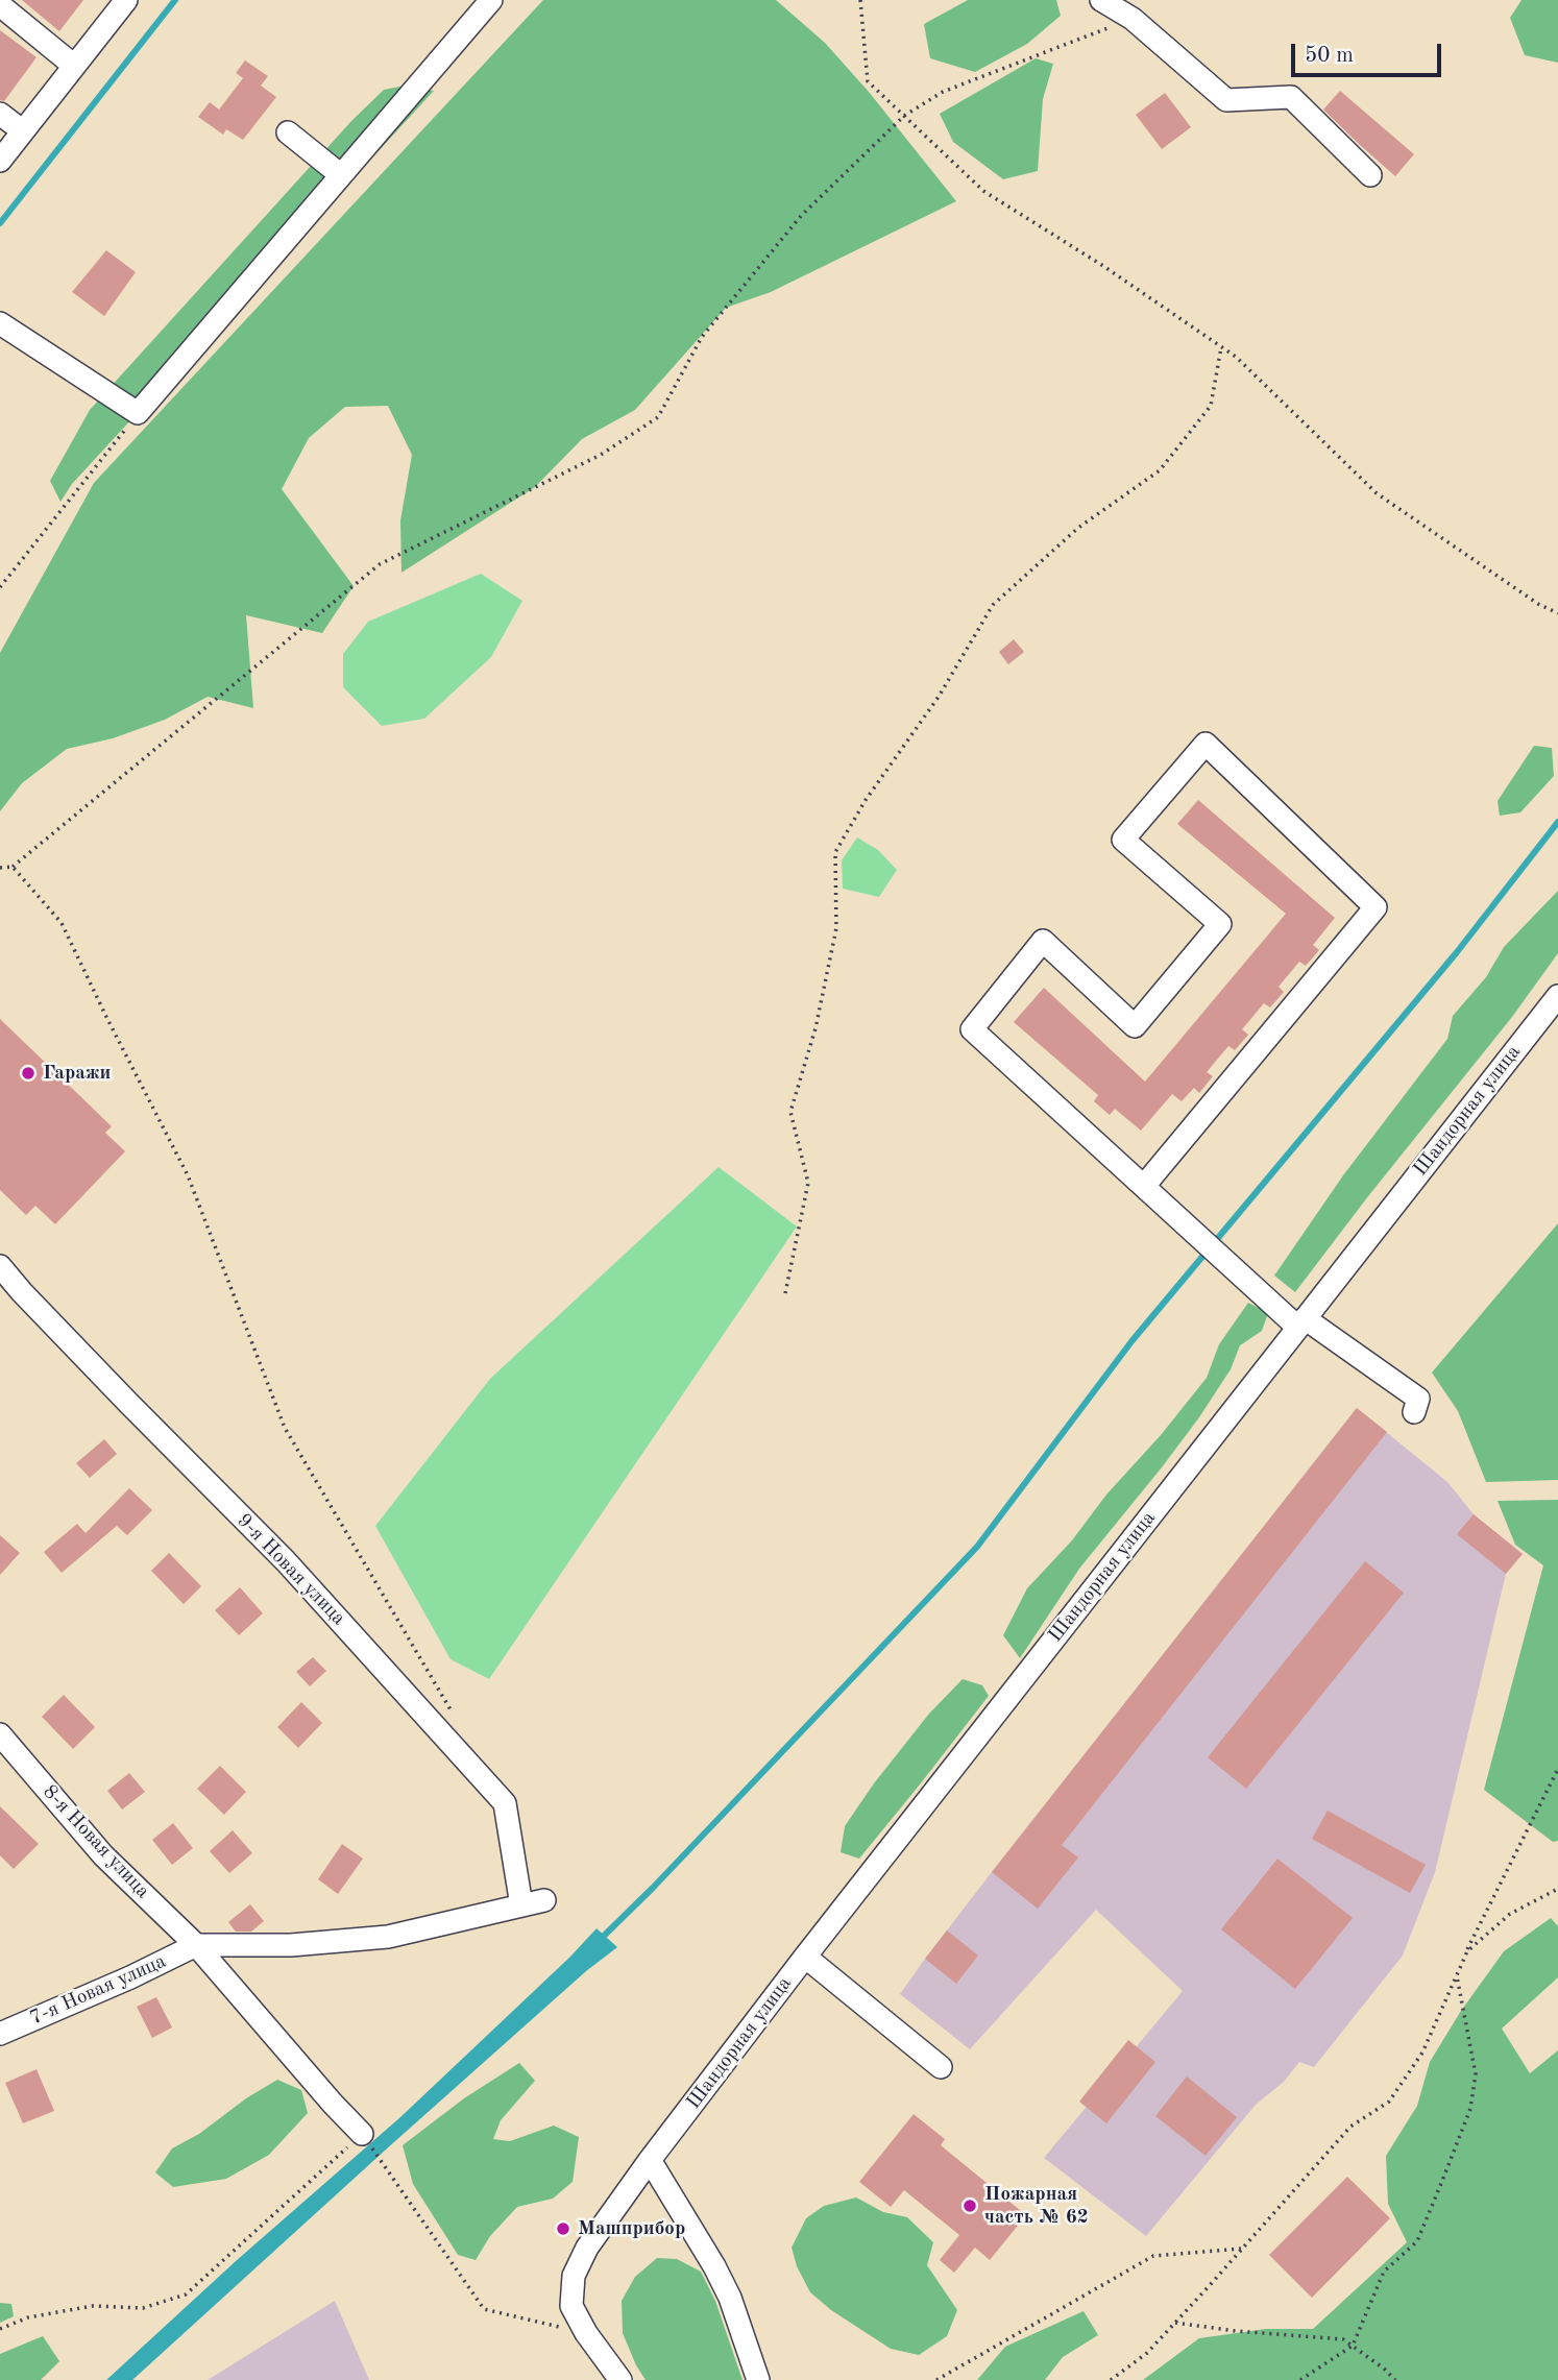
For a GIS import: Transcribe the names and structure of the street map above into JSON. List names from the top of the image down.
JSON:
{
  "streets": {
    "street": [
      "Шандорная улица",
      "9-я Новая улица",
      "8-я Новая улица",
      "7-я Новая улица"
    ]
  },
  "crossings": [
    ["8-я Новая улица", "7-я Новая улица"]
  ],
  "places": ["Гаражи", "Пожарная часть № 62", "Машприбор"],
  "scale_bar": "50 m"
}
